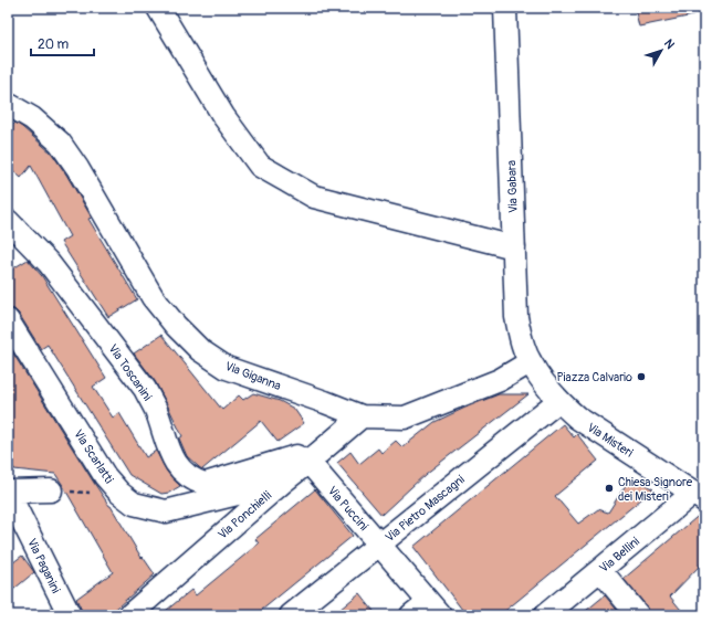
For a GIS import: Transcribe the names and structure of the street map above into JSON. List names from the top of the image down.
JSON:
{
  "streets": {
    "street": [
      "Via Gabara",
      "Via Toscanini",
      "Via Giganna",
      "Via Misteri",
      "Via Scarlatti",
      "Via Puccini",
      "Via Pietro Mascagni",
      "Via Ponchielli",
      "Via Bellini",
      "Via Paganini"
    ]
  },
  "crossings": [
    ["Via Gabara", "Via Giganna"],
    ["Via Gabara", "Via Misteri"],
    ["Via Toscanini", "Via Puccini"],
    ["Via Toscanini", "Via Ponchielli"],
    ["Via Giganna", "Via Misteri"],
    ["Via Giganna", "Via Ponchielli"],
    ["Via Misteri", "Via Pietro Mascagni"],
    ["Via Misteri", "Via Bellini"],
    ["Via Scarlatti", "Via Ponchielli"],
    ["Via Puccini", "Via Pietro Mascagni"],
    ["Via Puccini", "Via Ponchielli"]
  ],
  "places": ["Piazza Calvario", "Chiesa Signore dei Misteri"],
  "scale_bar": "20 m",
  "north": "top right"
}
